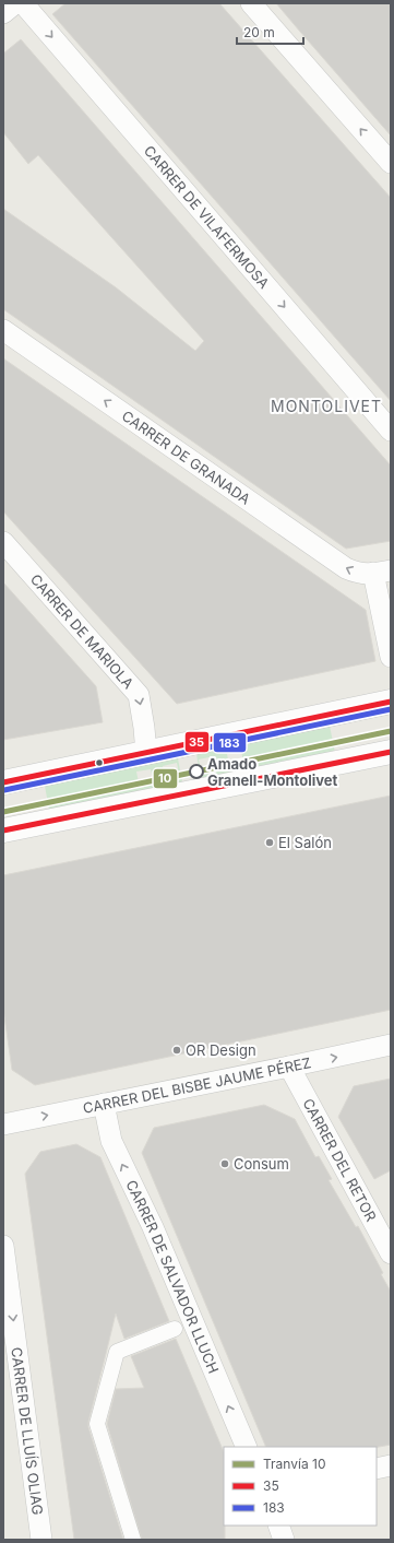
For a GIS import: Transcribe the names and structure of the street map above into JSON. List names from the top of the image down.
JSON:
{
  "streets": {
    "street": [
      "CARRER DE VILAFERMOSA",
      "CARRER DE GRANADA",
      "CARRER DE MARIOLA",
      "CARRER DEL BISBE JAUME PÉREZ",
      "CARRER DEL RETOR",
      "CARRER DE SALVADOR LLUCH",
      "CARRER DE LLUÍS OLIAG"
    ]
  },
  "crossings": [
    ["CARRER DEL BISBE JAUME PÉREZ", "CARRER DEL RETOR"],
    ["CARRER DEL BISBE JAUME PÉREZ", "CARRER DE SALVADOR LLUCH"]
  ],
  "one_way": [
    "CARRER DE GRANADA",
    "CARRER DE MARIOLA",
    "CARRER DEL BISBE JAUME PÉREZ",
    "CARRER DE SALVADOR LLUCH",
    "CARRER DE LLUÍS OLIAG"
  ],
  "districts": ["MONTOLIVET"],
  "places": [
    "Amado Granell-Montolivet",
    "El Salón",
    "OR Design",
    "Consum"
  ],
  "lines": ["transit line 35", "transit line 183", "tram line 10"],
  "legend": ["Tranvía 10", "35", "183"],
  "scale_bar": "20 m"
}
